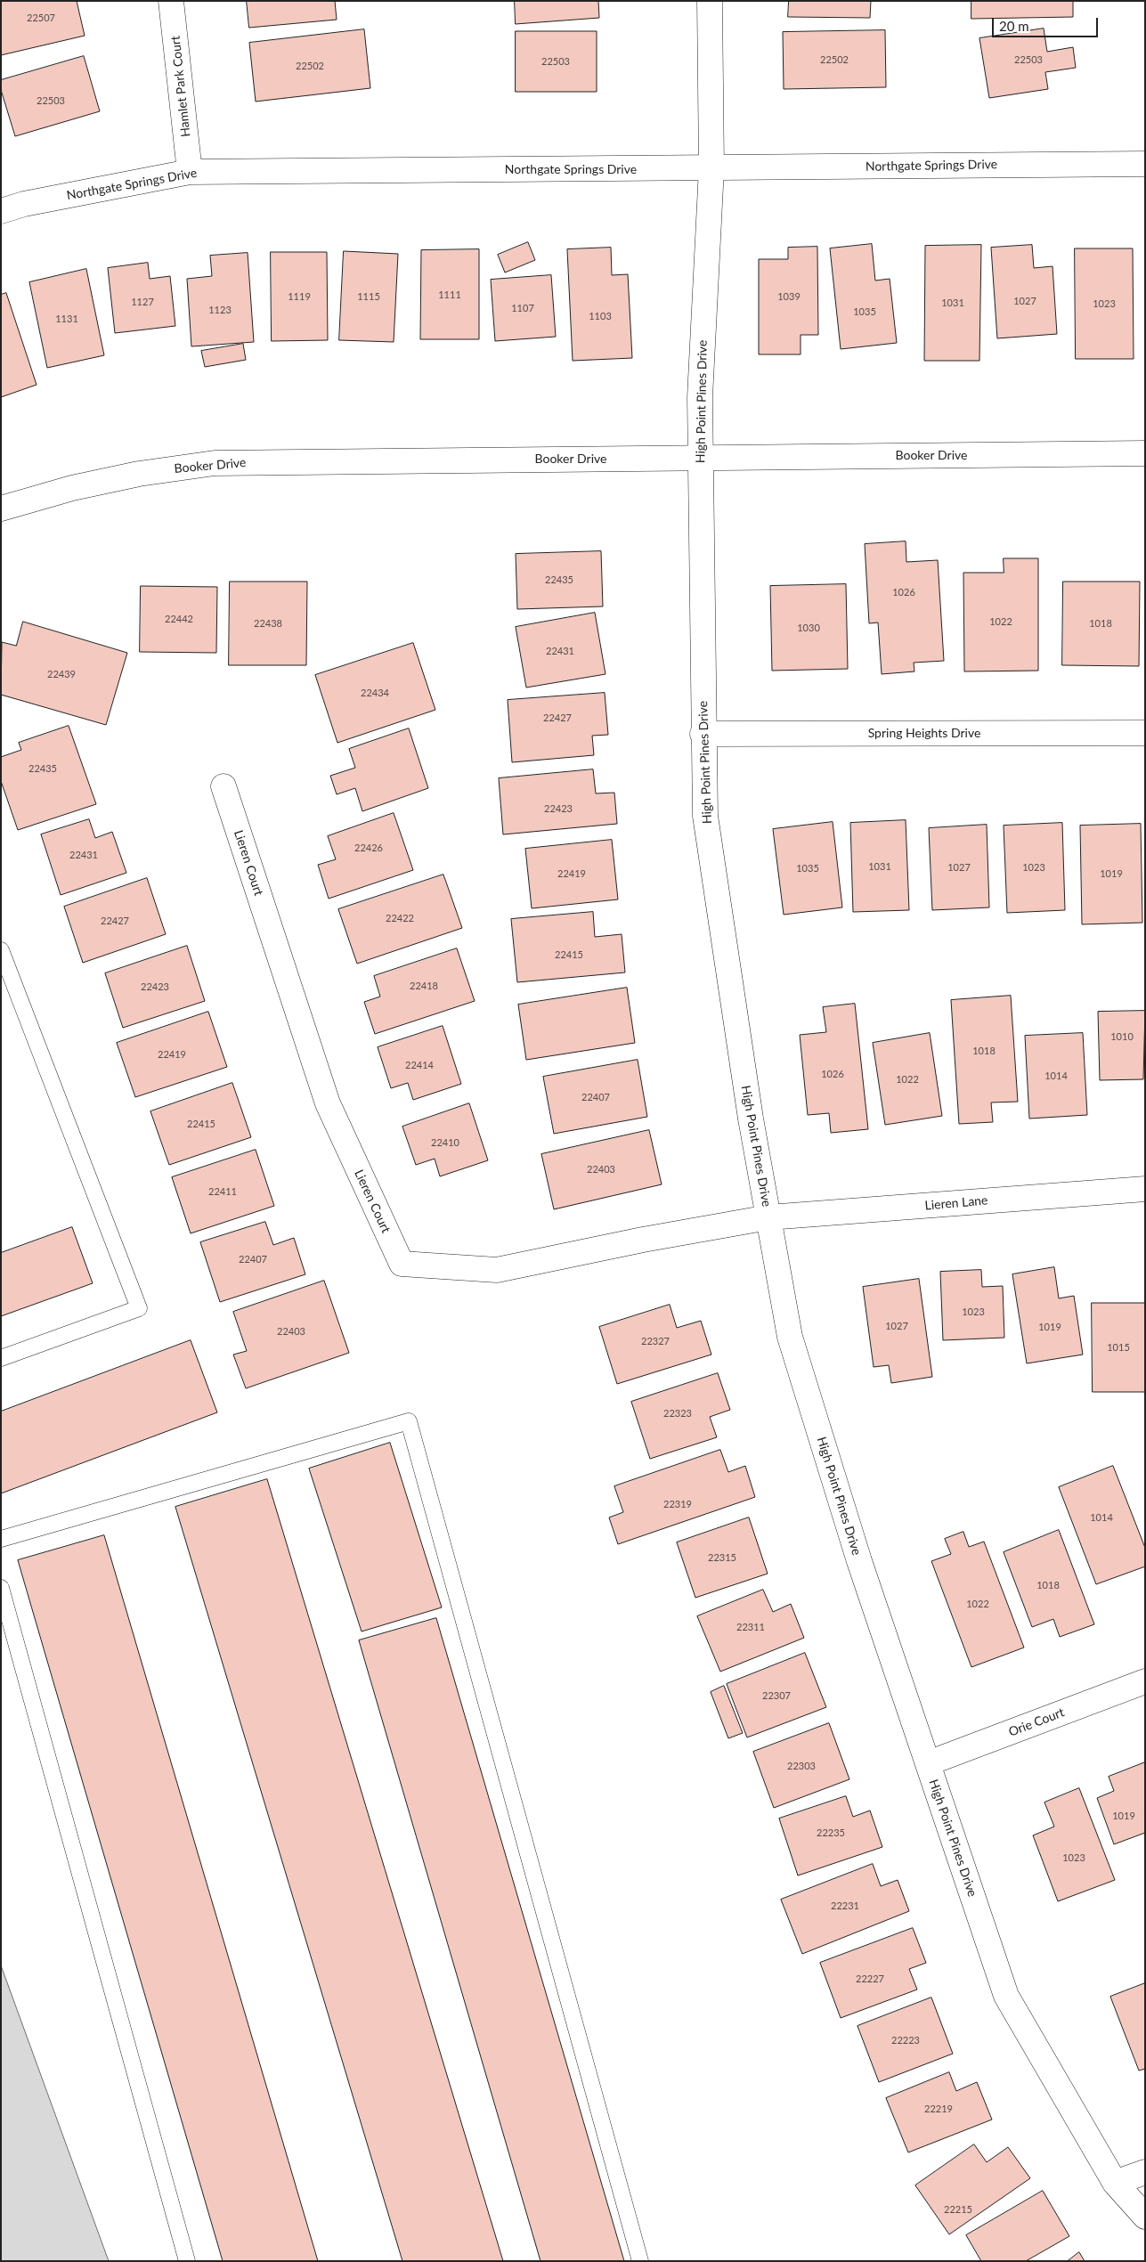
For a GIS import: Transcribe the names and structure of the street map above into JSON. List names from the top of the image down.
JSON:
{
  "streets": {
    "street": [
      "Hamlet Park Court",
      "Northgate Springs Drive",
      "High Point Pines Drive",
      "Booker Drive",
      "Spring Heights Drive",
      "Lieren Court",
      "Lieren Lane",
      "Orie Court"
    ]
  },
  "crossings": [
    ["Hamlet Park Court", "Northgate Springs Drive"],
    ["Northgate Springs Drive", "High Point Pines Drive"],
    ["High Point Pines Drive", "Booker Drive"],
    ["High Point Pines Drive", "Spring Heights Drive"],
    ["High Point Pines Drive", "Lieren Court"],
    ["High Point Pines Drive", "Lieren Lane"],
    ["High Point Pines Drive", "Orie Court"],
    ["Lieren Court", "Lieren Lane"]
  ],
  "house_numbers": [
    "22507",
    "22502",
    "22503",
    "22503",
    "22502",
    "22503",
    "1111",
    "1119",
    "1115",
    "1039",
    "1027",
    "1127",
    "1031",
    "1023",
    "1107",
    "1123",
    "1035",
    "1103",
    "1131",
    "22435",
    "1026",
    "22442",
    "1022",
    "22438",
    "1018",
    "1030",
    "22431",
    "22439",
    "22434",
    "22427",
    "22435",
    "22423",
    "22426",
    "22431",
    "1031",
    "1027",
    "1023",
    "1035",
    "22419",
    "1019",
    "22422",
    "22427",
    "22415",
    "22418",
    "22423",
    "1010",
    "1018",
    "22419",
    "22414",
    "1026",
    "1014",
    "1022",
    "22407",
    "22415",
    "22410",
    "22403",
    "22411",
    "22407",
    "1023",
    "1027",
    "1019",
    "22403",
    "22327",
    "1015",
    "22323",
    "22319",
    "1014",
    "22315",
    "1018",
    "1022",
    "22311",
    "22307",
    "22303",
    "1019",
    "22235",
    "1023",
    "22231",
    "22227",
    "22223",
    "22219",
    "22215"
  ],
  "scale_bar": "20 m"
}
